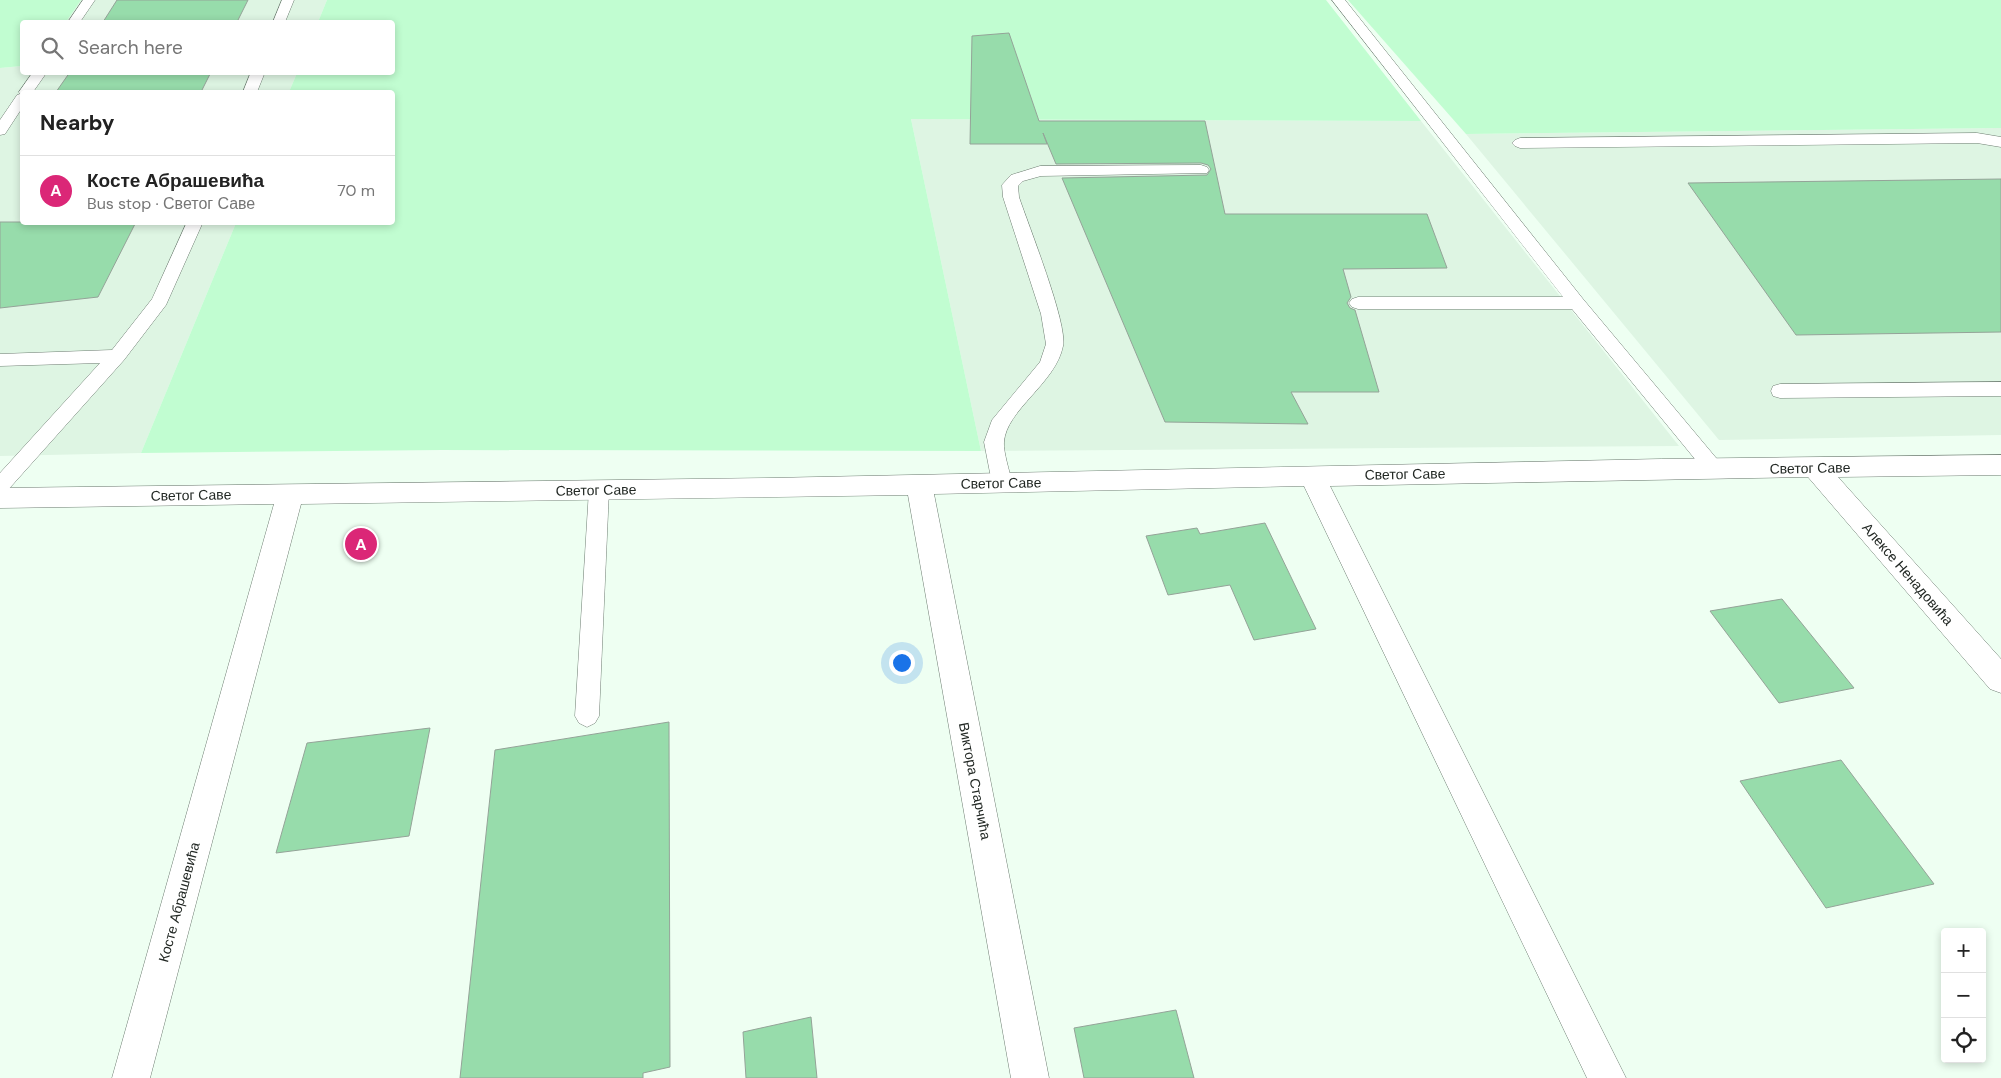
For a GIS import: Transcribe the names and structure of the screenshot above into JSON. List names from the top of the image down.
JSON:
{
  "streets": {
    "street": [
      "Светог Саве",
      "Алексе Ненадовића",
      "Виктора Старчића",
      "Косте Абрашевића"
    ]
  },
  "crossings": [
    ["Светог Саве", "Алексе Ненадовића"],
    ["Светог Саве", "Виктора Старчића"],
    ["Светог Саве", "Косте Абрашевића"]
  ],
  "page": {
    "search": "Search here",
    "heading": "Nearby",
    "list": [
      {
        "mark": "A",
        "name": "Косте Абрашевића",
        "note": "Bus stop · Светог Саве",
        "value": "70 m"
      }
    ],
    "pins": "A",
    "map_buttons": ["+", "−"]
  }
}
